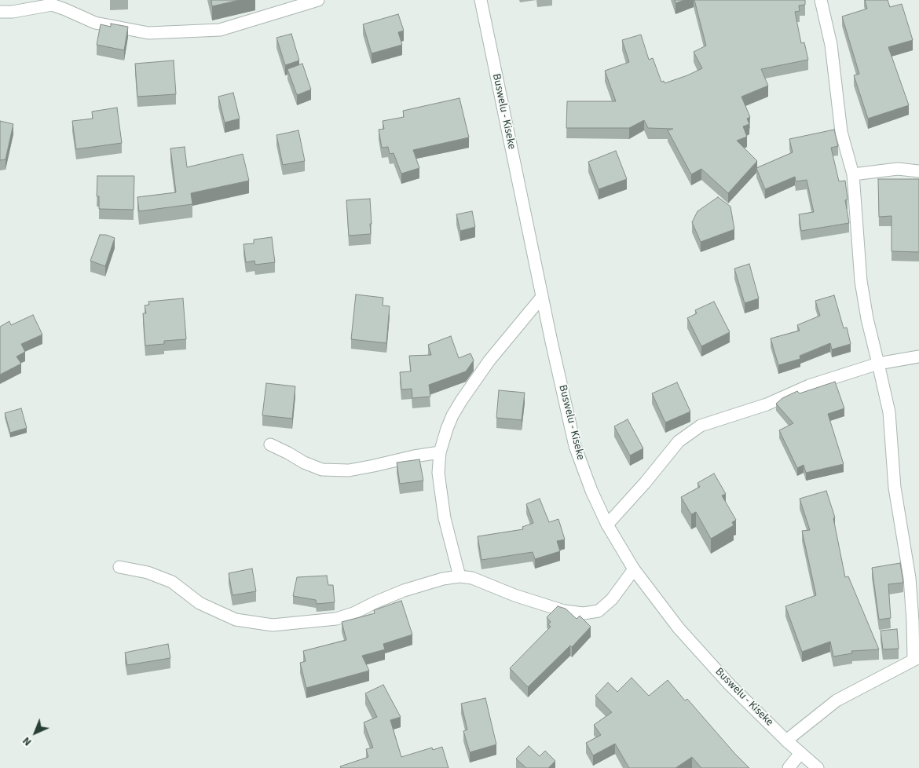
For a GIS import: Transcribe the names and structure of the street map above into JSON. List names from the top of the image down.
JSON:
{
  "streets": {
    "street": ["Buswelu - Kiseke"]
  },
  "north": "bottom left"
}
